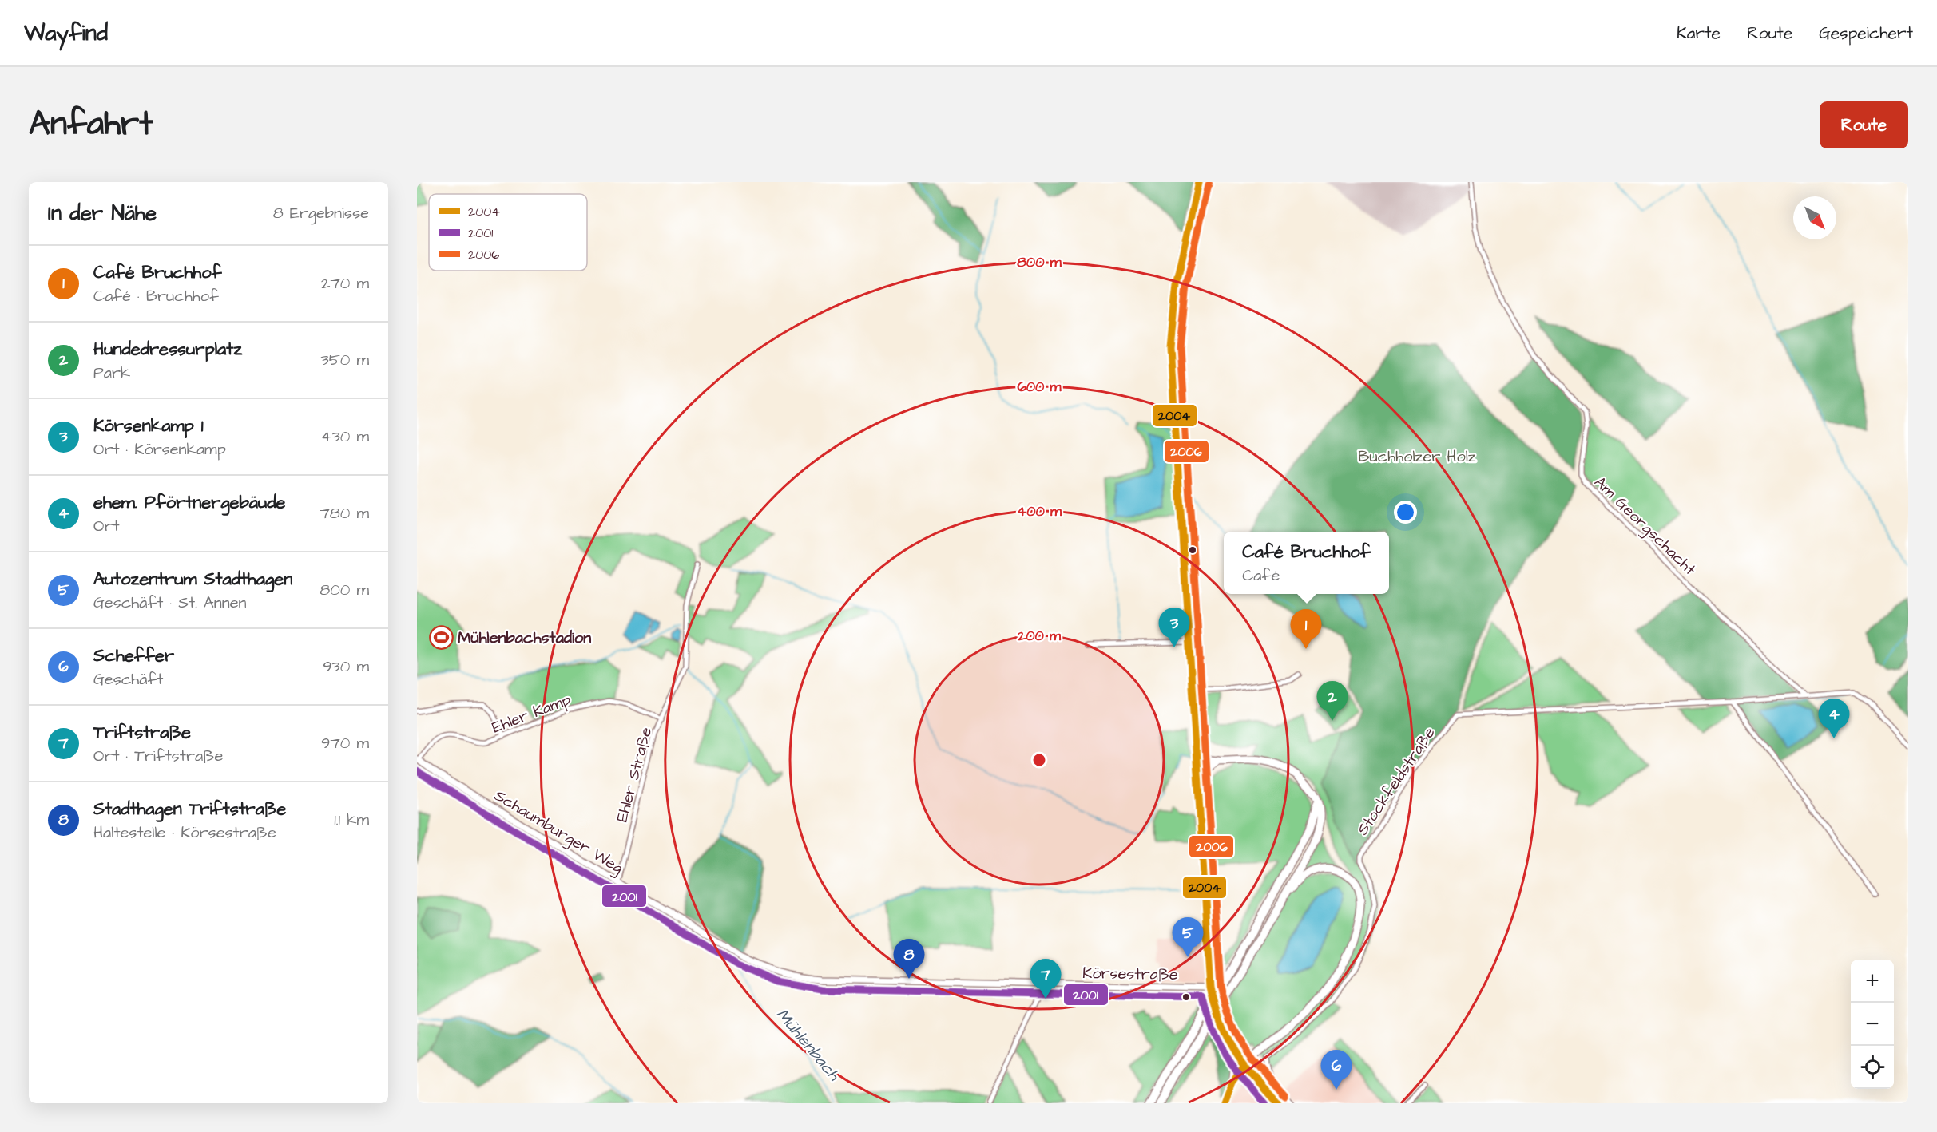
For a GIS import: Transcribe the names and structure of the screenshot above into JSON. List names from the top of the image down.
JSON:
{
  "streets": {
    "street": [
      "Am Georgschacht",
      "Ehler Kamp",
      "Ehler Straße",
      "Stockfeldstraße",
      "Schaumburger Weg",
      "Körsestraße"
    ]
  },
  "crossings": [
    ["Am Georgschacht", "Stockfeldstraße"],
    ["Ehler Kamp", "Ehler Straße"],
    ["Ehler Kamp", "Schaumburger Weg"],
    ["Ehler Straße", "Schaumburger Weg"],
    ["Schaumburger Weg", "Körsestraße"]
  ],
  "water": ["Mühlenbach"],
  "parks": ["Buchholzer Holz"],
  "places": {
    "sports": ["Mühlenbachstadion"]
  },
  "lines": ["transit line 2004", "transit line 2006", "transit line 2001"],
  "legend": ["2004", "2001", "2006"],
  "north": "bottom right",
  "page": {
    "header": "Wayfind",
    "nav": ["Karte", "Route", "Gespeichert"],
    "title": "Anfahrt",
    "buttons": "Route",
    "heading": ["In der Nähe", "8 Ergebnisse"],
    "list": [
      {
        "mark": "1",
        "name": "Café Bruchhof",
        "note": "Café · Bruchhof",
        "value": "270 m"
      },
      {
        "mark": "2",
        "name": "Hundedressurplatz",
        "note": "Park",
        "value": "350 m"
      },
      {
        "mark": "3",
        "name": "Körsenkamp 1",
        "note": "Ort · Körsenkamp",
        "value": "430 m"
      },
      {
        "mark": "4",
        "name": "ehem. Pförtnergebäude",
        "note": "Ort",
        "value": "780 m"
      },
      {
        "mark": "5",
        "name": "Autozentrum Stadthagen",
        "note": "Geschäft · St. Annen",
        "value": "800 m"
      },
      {
        "mark": "6",
        "name": "Scheffer",
        "note": "Geschäft",
        "value": "930 m"
      },
      {
        "mark": "7",
        "name": "Triftstraße",
        "note": "Ort · Triftstraße",
        "value": "970 m"
      },
      {
        "mark": "8",
        "name": "Stadthagen Triftstraße",
        "note": "Haltestelle · Körsestraße",
        "value": "1.1 km"
      }
    ],
    "popup": ["Café Bruchhof", "Café"],
    "pins": [
      "3",
      "1",
      "2",
      "4",
      "5",
      "8",
      "7",
      "6"
    ],
    "map_buttons": ["+", "−"]
  },
  "rings": [
    "800 m",
    "600 m",
    "400 m",
    "200 m"
  ]
}
